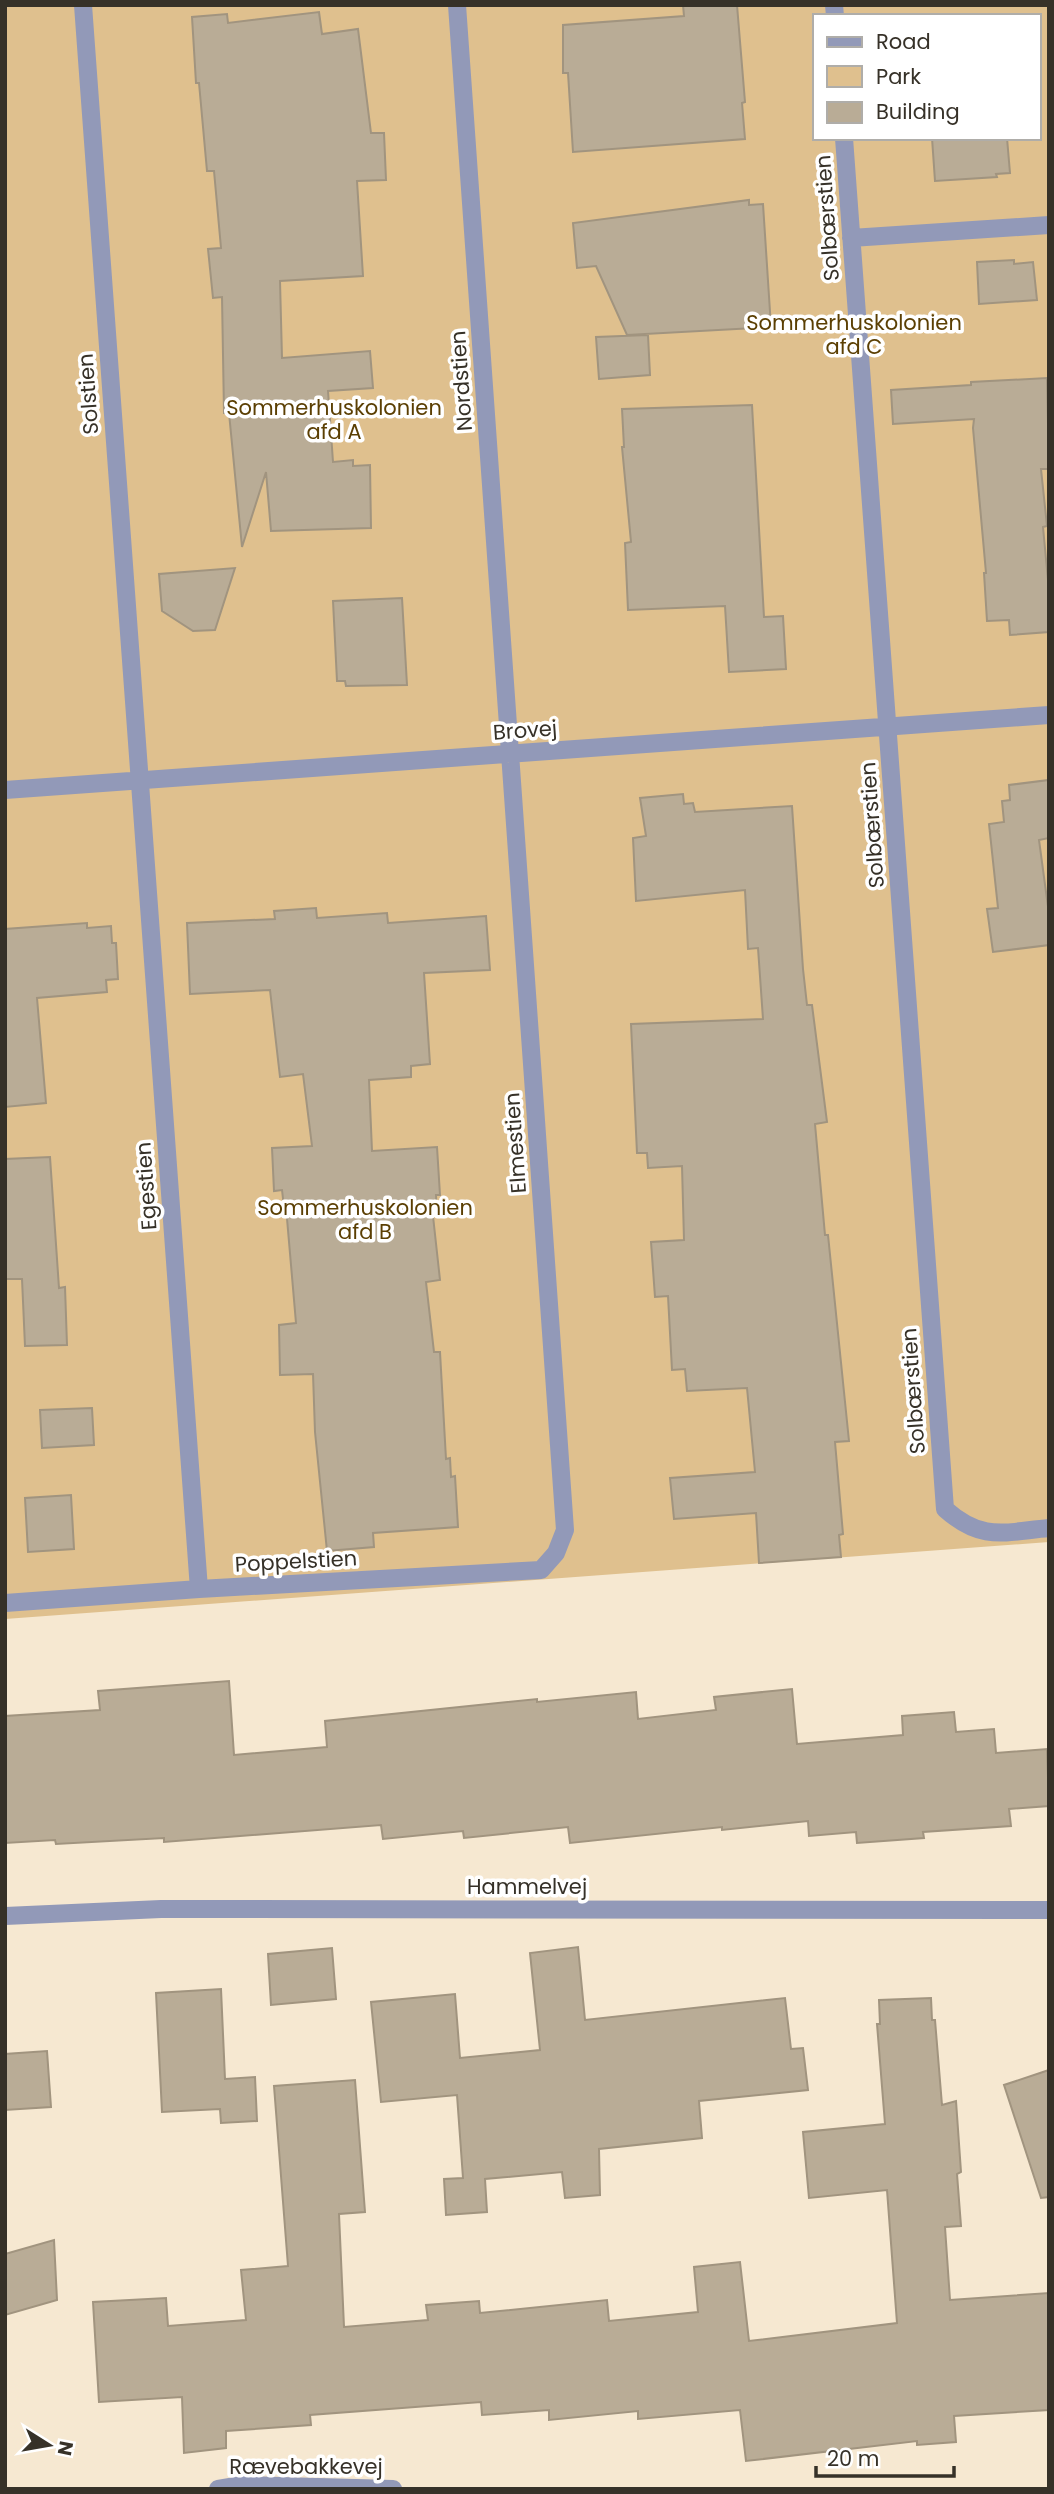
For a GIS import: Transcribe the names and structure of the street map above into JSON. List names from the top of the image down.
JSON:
{
  "streets": {
    "street": [
      "Solbærstien",
      "Nordstien",
      "Solstien",
      "Brovej",
      "Elmestien",
      "Egestien",
      "Poppelstien",
      "Hammelvej",
      "Rævebakkevej"
    ]
  },
  "crossings": [
    ["Solbærstien", "Brovej"],
    ["Nordstien", "Brovej"],
    ["Nordstien", "Elmestien"],
    ["Solstien", "Brovej"],
    ["Solstien", "Egestien"],
    ["Brovej", "Elmestien"],
    ["Brovej", "Egestien"],
    ["Elmestien", "Poppelstien"],
    ["Egestien", "Poppelstien"]
  ],
  "parks": ["Sommerhuskolonien afd C", "Sommerhuskolonien afd A", "Sommerhuskolonien afd B"],
  "legend": ["Road", "Park", "Building"],
  "scale_bar": "20 m",
  "north": "right"
}
